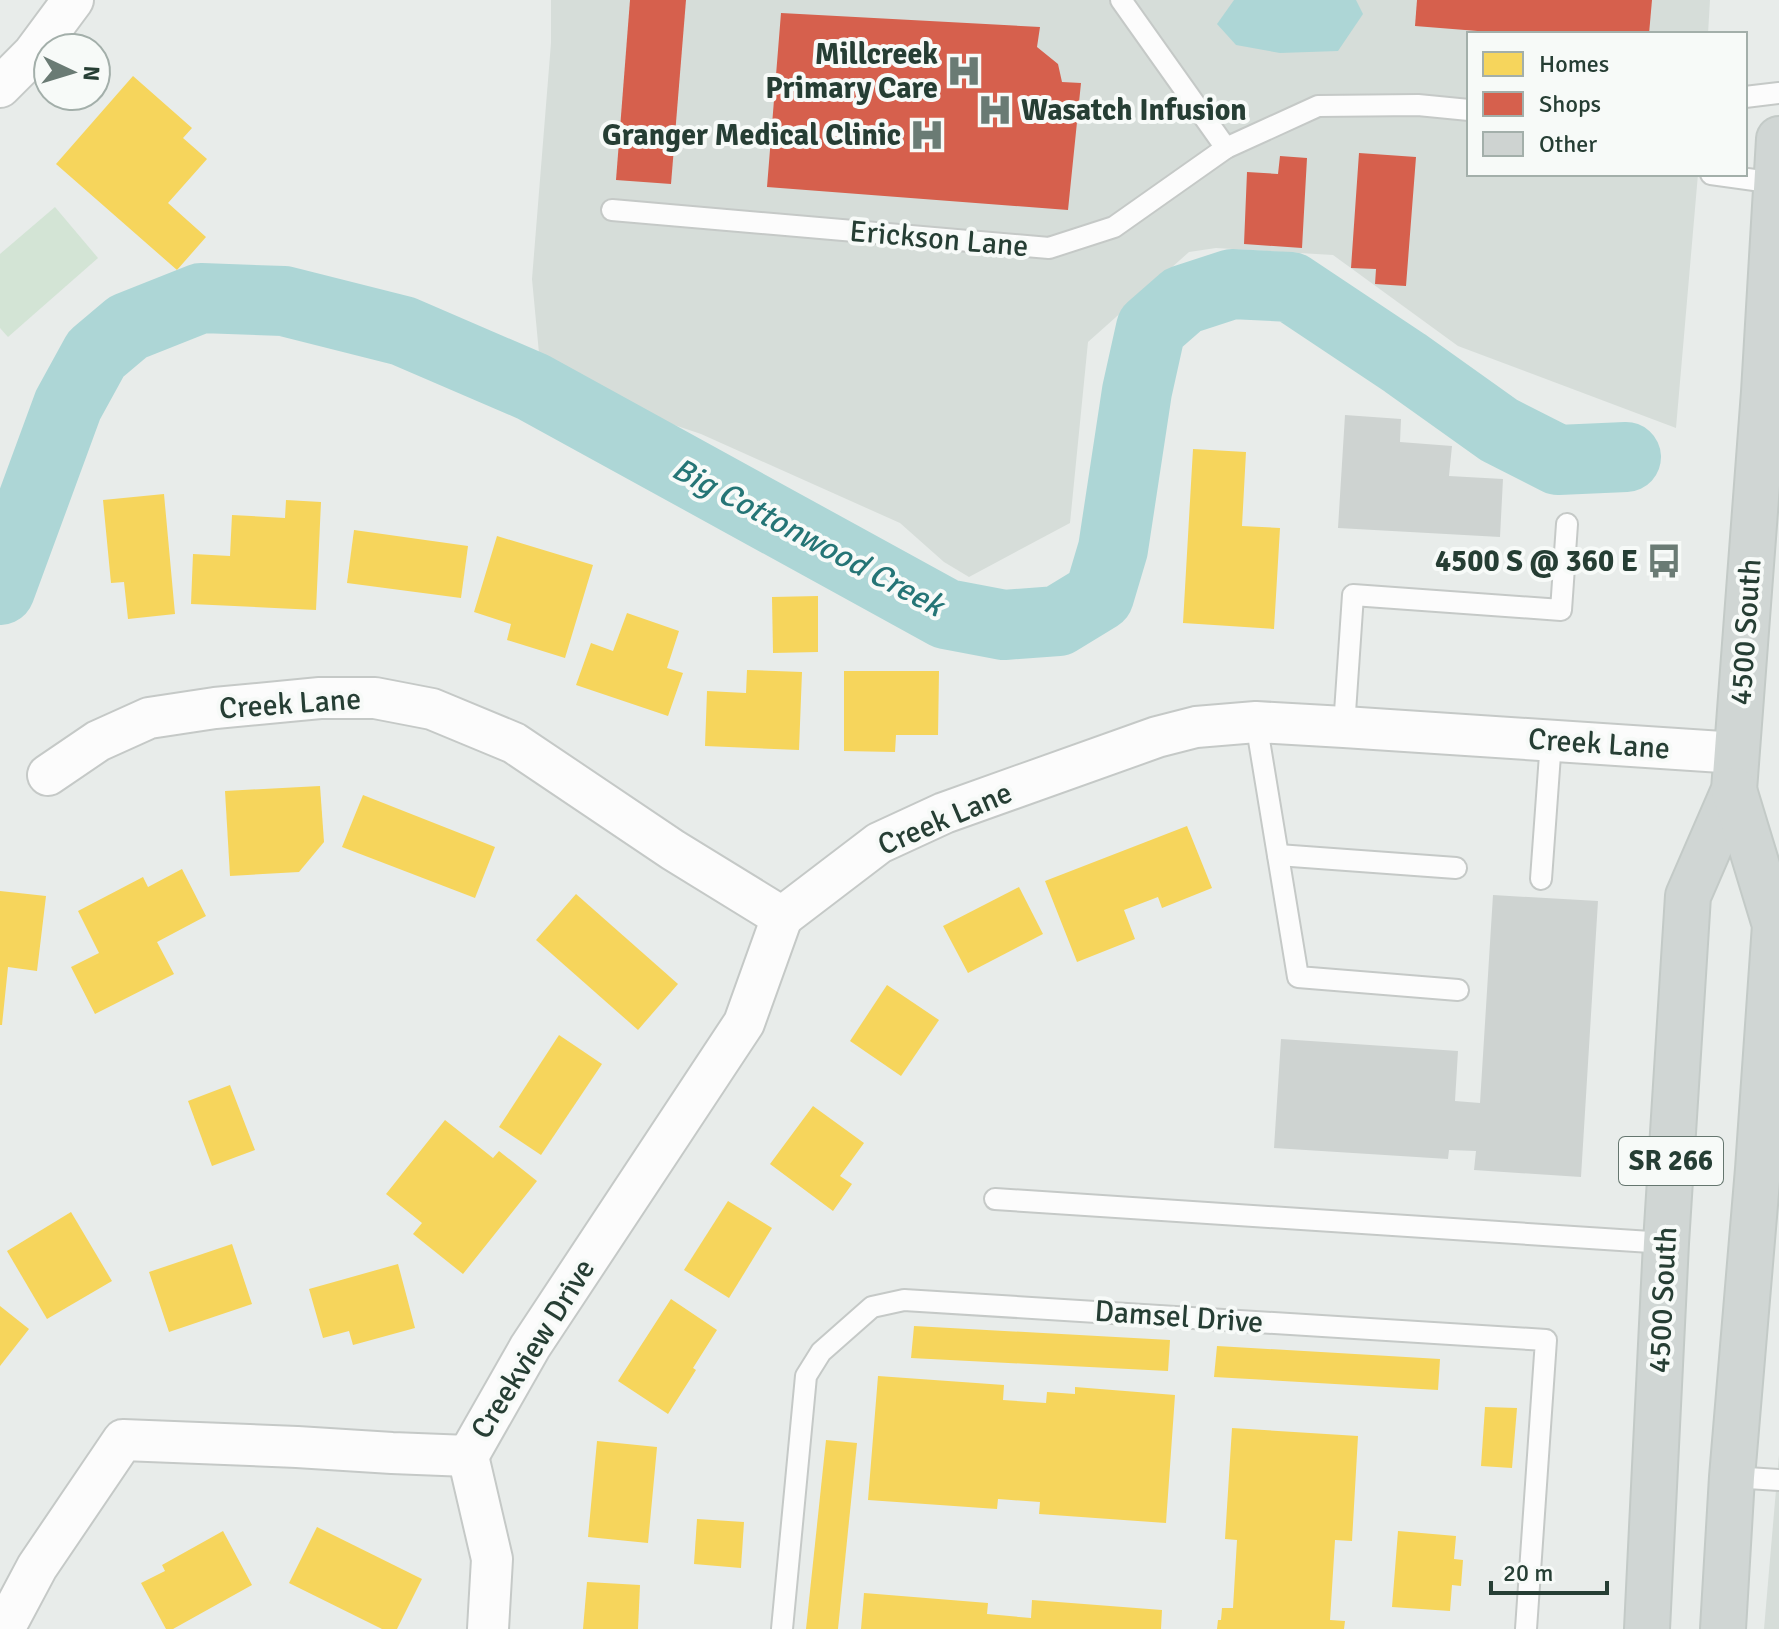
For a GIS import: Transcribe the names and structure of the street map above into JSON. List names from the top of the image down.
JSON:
{
  "streets": {
    "main road": ["4500 South", "SR 266"],
    "street": ["Creek Lane", "Creekview Drive"],
    "lane": ["Erickson Lane", "Damsel Drive"]
  },
  "crossings": [
    ["4500 South", "Creek Lane"],
    ["Creek Lane", "Creekview Drive"]
  ],
  "water": ["Big Cottonwood Creek"],
  "places": {
    "hospital": ["Millcreek Primary Care", "Wasatch Infusion", "Granger Medical Clinic"],
    "bus stop": ["4500 S @ 360 E"]
  },
  "legend": ["Homes", "Shops", "Other"],
  "scale_bar": "20 m",
  "north": "right"
}
